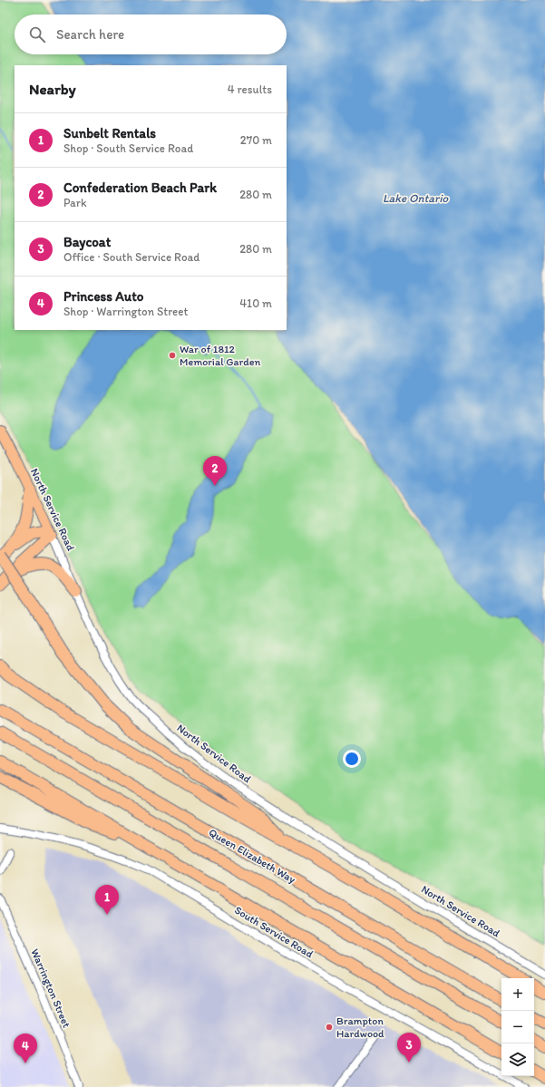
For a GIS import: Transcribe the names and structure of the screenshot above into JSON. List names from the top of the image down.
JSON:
{
  "streets": {
    "highway": ["Queen Elizabeth Way"],
    "main road": ["North Service Road"],
    "street": ["South Service Road", "Warrington Street"]
  },
  "water": ["Lake Ontario"],
  "places": ["War of 1812 Memorial Garden", "Brampton Hardwood"],
  "page": {
    "search": "Search here",
    "heading": ["Nearby", "4 results"],
    "list": [
      {
        "mark": "1",
        "name": "Sunbelt Rentals",
        "note": "Shop · South Service Road",
        "value": "270 m"
      },
      {
        "mark": "2",
        "name": "Confederation Beach Park",
        "note": "Park",
        "value": "280 m"
      },
      {
        "mark": "3",
        "name": "Baycoat",
        "note": "Office · South Service Road",
        "value": "280 m"
      },
      {
        "mark": "4",
        "name": "Princess Auto",
        "note": "Shop · Warrington Street",
        "value": "410 m"
      }
    ],
    "pins": [
      "2",
      "1",
      "3",
      "4"
    ],
    "map_buttons": ["+", "−"]
  }
}
